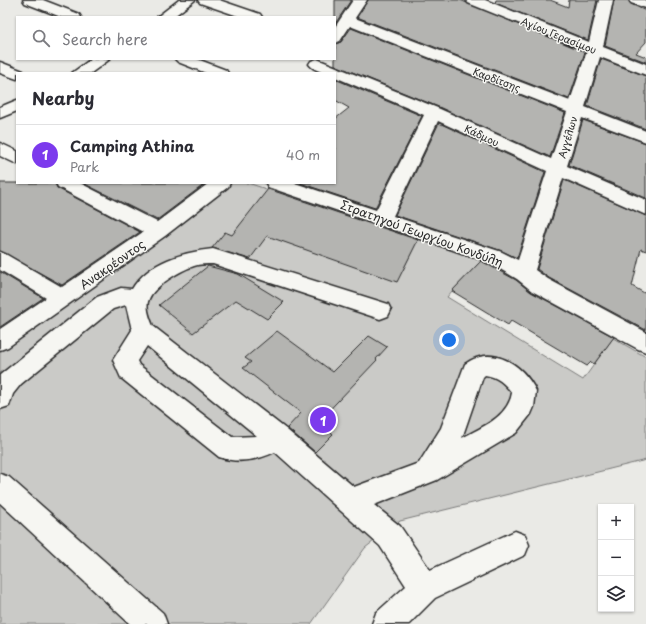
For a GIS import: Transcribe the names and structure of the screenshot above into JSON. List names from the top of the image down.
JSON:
{
  "streets": {
    "street": [
      "Αγίου Γερασίμου",
      "Καρδίτσης",
      "Κάδμου",
      "Αγγέλων",
      "Στρατηγού Γεωργίου Κονδύλη",
      "Ανακρέοντος"
    ]
  },
  "crossings": [
    ["Αγίου Γερασίμου", "Αγγέλων"],
    ["Καρδίτσης", "Αγγέλων"],
    ["Κάδμου", "Αγγέλων"],
    ["Αγγέλων", "Στρατηγού Γεωργίου Κονδύλη"]
  ],
  "page": {
    "search": "Search here",
    "heading": "Nearby",
    "list": [
      {
        "mark": "1",
        "name": "Camping Athina",
        "note": "Park",
        "value": "40 m"
      }
    ],
    "pins": "1",
    "map_buttons": ["+", "−"]
  }
}
